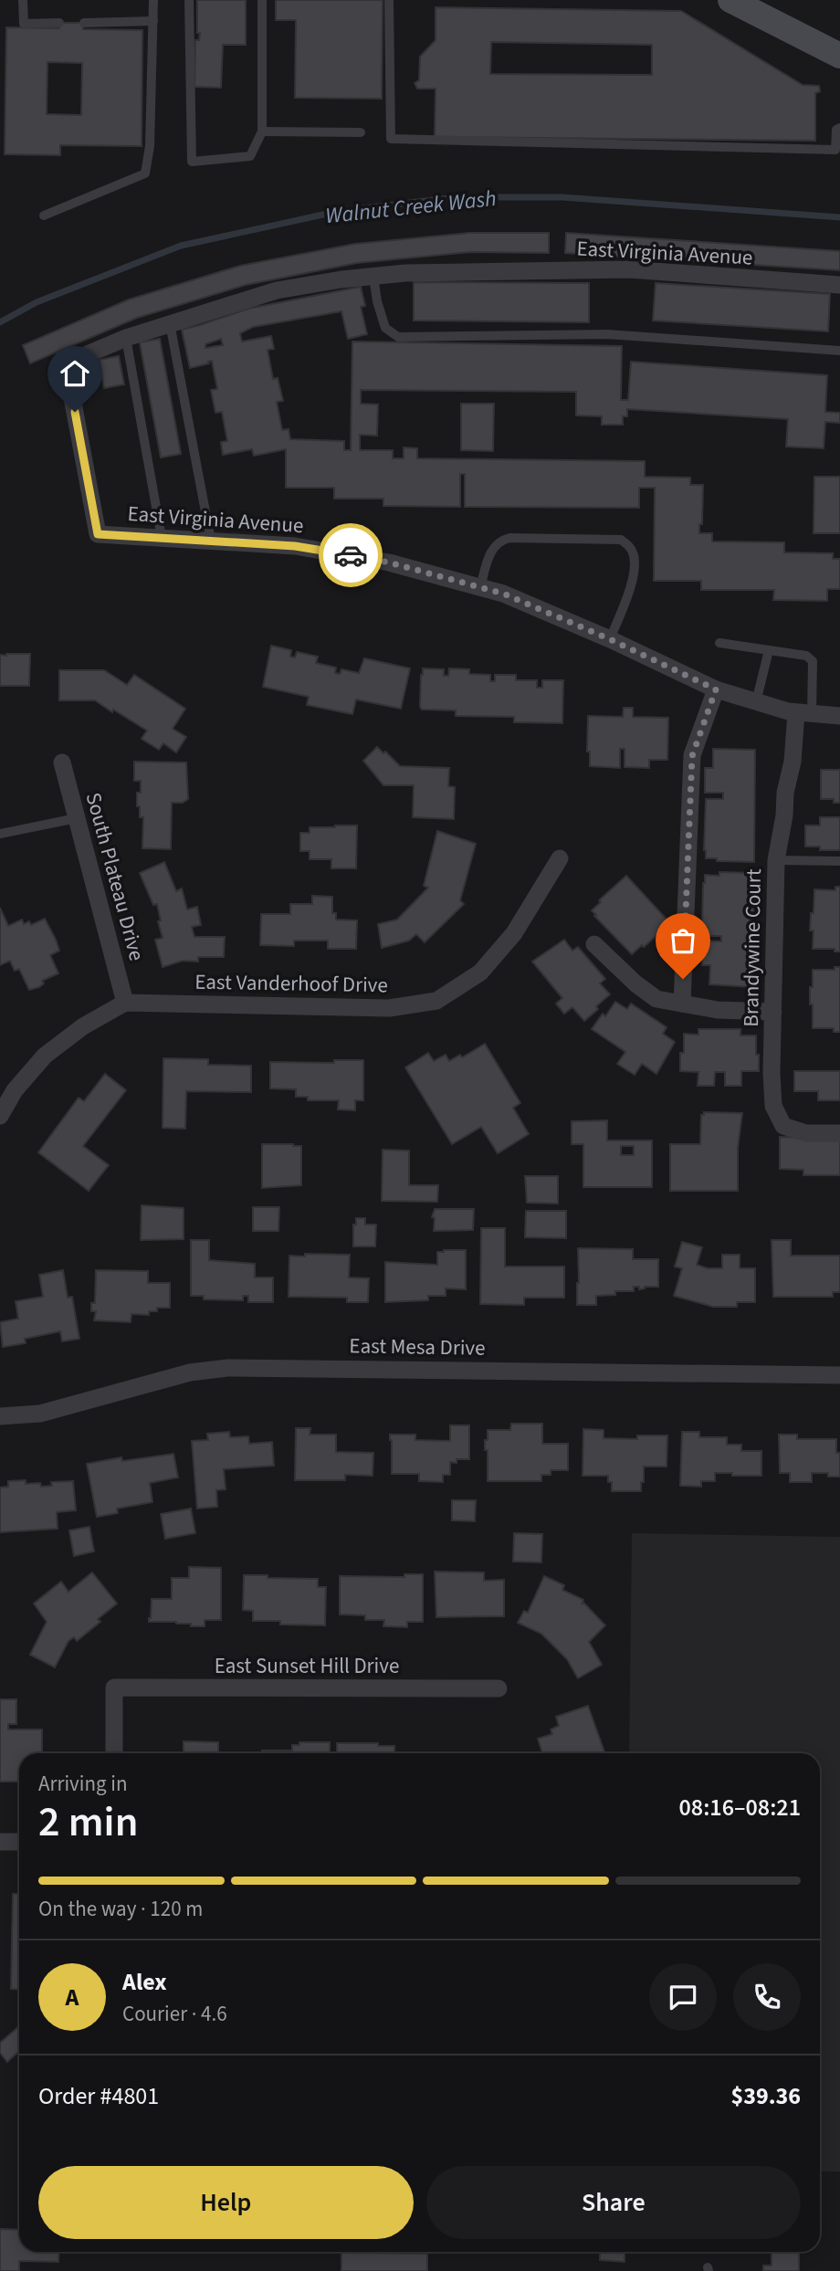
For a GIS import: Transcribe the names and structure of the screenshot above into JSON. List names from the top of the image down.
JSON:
{
  "streets": {
    "street": [
      "East Virginia Avenue",
      "South Plateau Drive",
      "Brandywine Court",
      "East Vanderhoof Drive",
      "East Mesa Drive",
      "East Sunset Hill Drive"
    ]
  },
  "crossings": [
    ["East Virginia Avenue", "Brandywine Court"],
    ["South Plateau Drive", "East Vanderhoof Drive"]
  ],
  "water": ["Walnut Creek Wash"],
  "page": {
    "heading": ["2 min", "Arriving in", "08:16–08:21"],
    "panel": [
      "Alex",
      "Courier · 4.6",
      "Order #4801",
      "$39.36"
    ],
    "bar": "On the way · 120 m",
    "round": "A",
    "buttons": ["Help", "Share"]
  }
}
